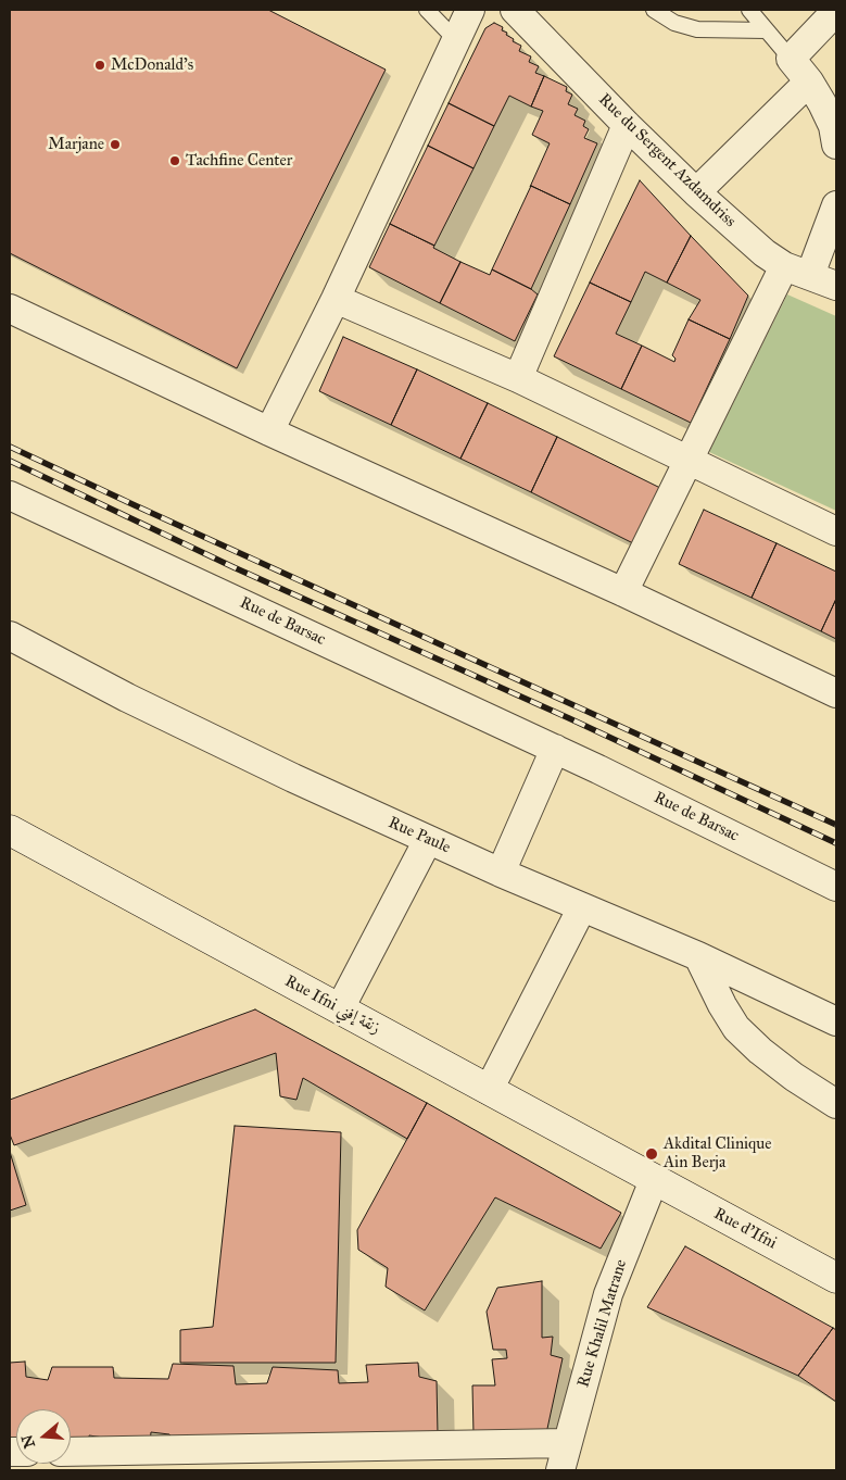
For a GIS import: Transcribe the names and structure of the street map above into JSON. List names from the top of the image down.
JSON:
{
  "streets": {
    "street": [
      "Rue du Sergent Azdamdriss",
      "Rue de Barsac",
      "Rue Paule",
      "Rue Ifni زنقة إفني",
      "Rue d'Ifni",
      "Rue Khalil Matrane"
    ]
  },
  "crossings": [
    ["Rue Ifni زنقة إفني", "Rue d'Ifni"],
    ["Rue Ifni زنقة إفني", "Rue Khalil Matrane"],
    ["Rue d'Ifni", "Rue Khalil Matrane"]
  ],
  "places": [
    "McDonald's",
    "Marjane",
    "Tachfine Center",
    "Akdital Clinique Ain Berja"
  ],
  "north": "left"
}
